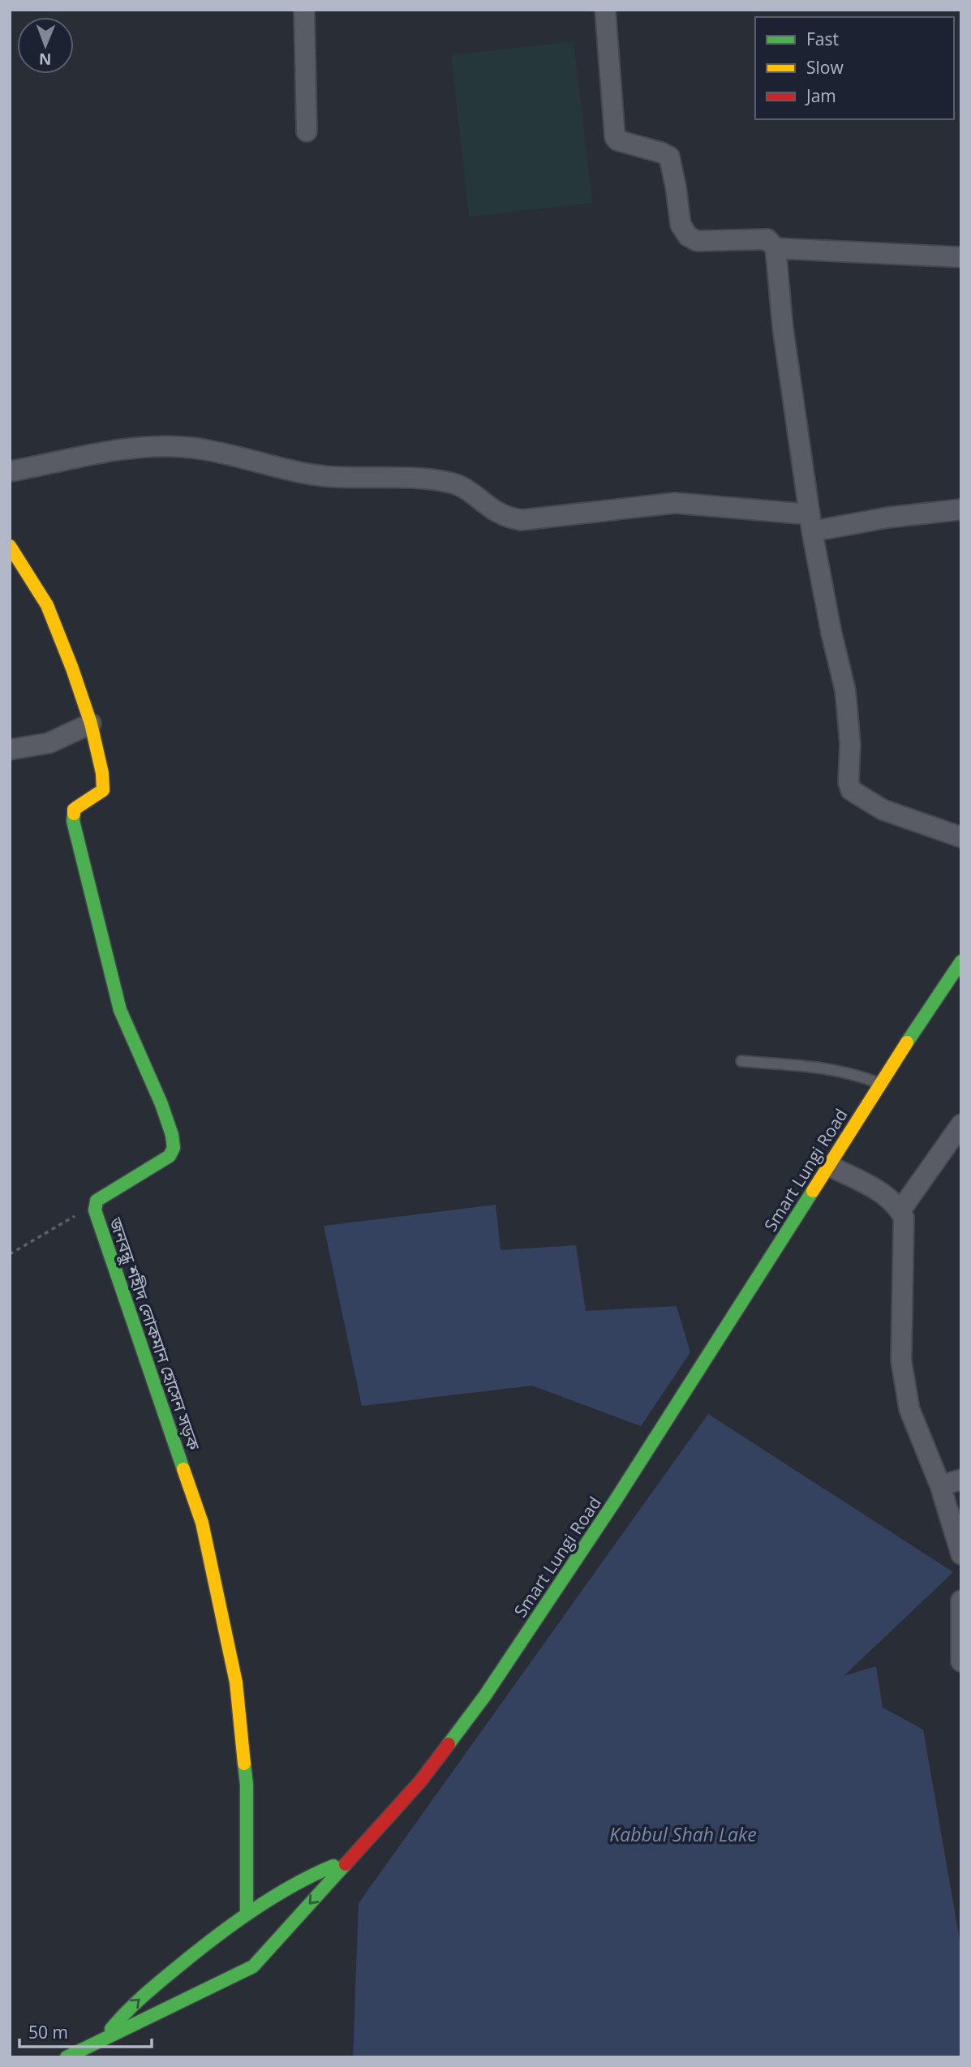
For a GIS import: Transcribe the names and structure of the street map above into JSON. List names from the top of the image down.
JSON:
{
  "streets": {
    "main road": ["Smart Lungi Road", "জনবন্ধু শহীদ লোকমান হোসেন সড়ক"]
  },
  "water": ["Kabbul Shah Lake"],
  "legend": ["Fast", "Slow", "Jam"],
  "scale_bar": "50 m",
  "north": "bottom"
}
